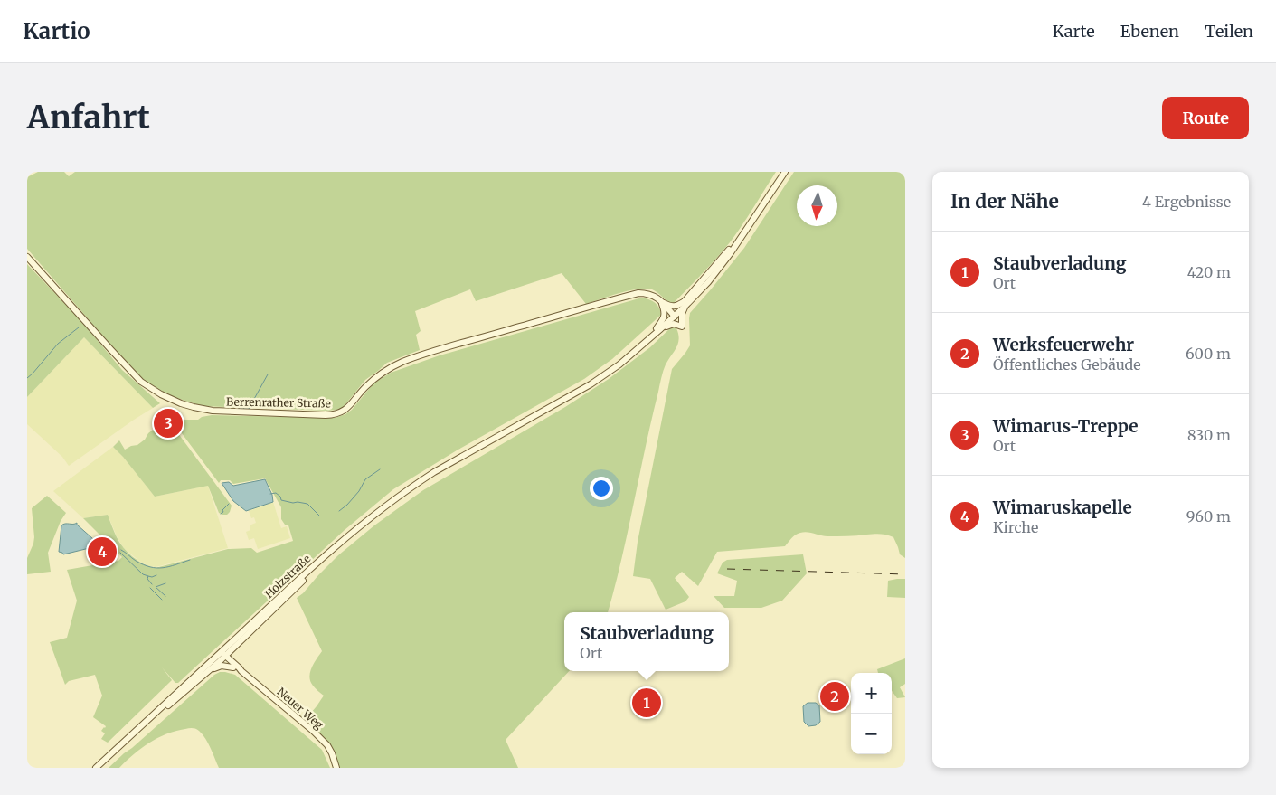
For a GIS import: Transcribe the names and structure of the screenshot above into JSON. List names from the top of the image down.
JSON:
{
  "streets": {
    "main road": ["Berrenrather Straße", "Holzstraße", "Neuer Weg"]
  },
  "crossings": [
    ["Holzstraße", "Neuer Weg"]
  ],
  "north": "bottom",
  "page": {
    "header": "Kartio",
    "nav": ["Karte", "Ebenen", "Teilen"],
    "buttons": "Route",
    "title": "Anfahrt",
    "heading": ["In der Nähe", "4 Ergebnisse"],
    "list": [
      {
        "mark": "1",
        "name": "Staubverladung",
        "note": "Ort",
        "value": "420 m"
      },
      {
        "mark": "2",
        "name": "Werksfeuerwehr",
        "note": "Öffentliches Gebäude",
        "value": "600 m"
      },
      {
        "mark": "3",
        "name": "Wimarus-Treppe",
        "note": "Ort",
        "value": "830 m"
      },
      {
        "mark": "4",
        "name": "Wimaruskapelle",
        "note": "Kirche",
        "value": "960 m"
      }
    ],
    "pins": [
      "3",
      "4",
      "2",
      "1"
    ],
    "popup": ["Staubverladung", "Ort"],
    "map_buttons": ["+", "−"]
  }
}
